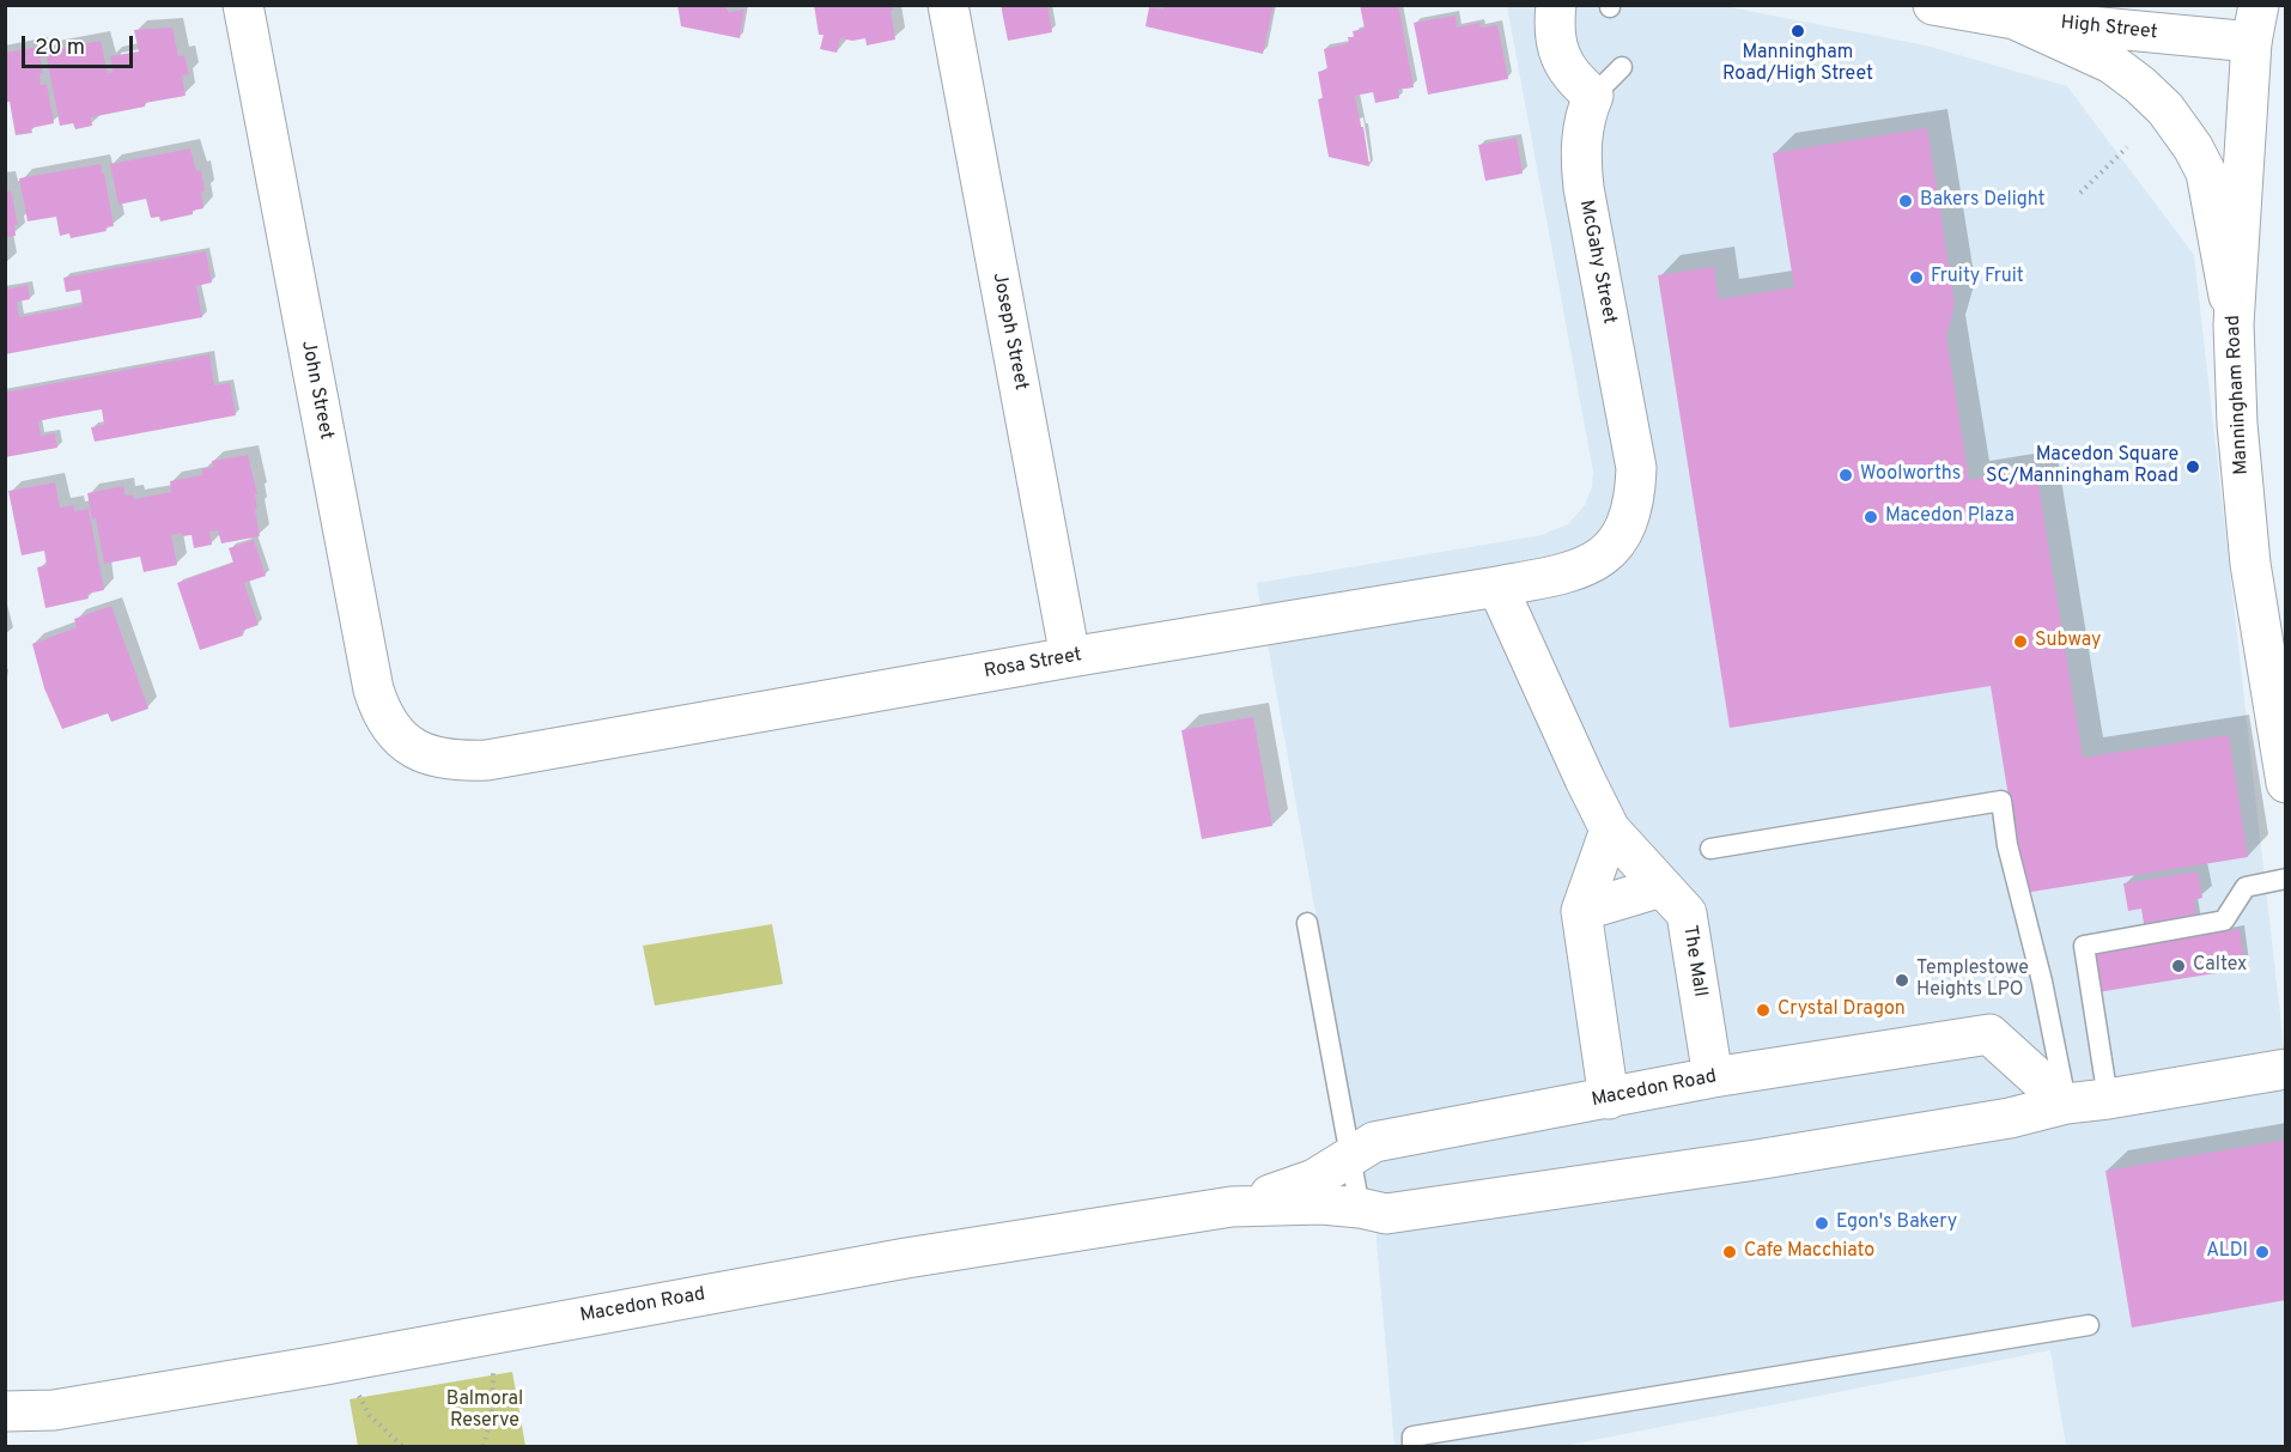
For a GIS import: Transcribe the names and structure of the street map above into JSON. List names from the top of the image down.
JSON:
{
  "streets": {
    "street": [
      "High Street",
      "McGahy Street",
      "Joseph Street",
      "John Street",
      "Manningham Road",
      "Rosa Street",
      "The Mall",
      "Macedon Road"
    ]
  },
  "crossings": [
    ["High Street", "Manningham Road"],
    ["McGahy Street", "Rosa Street"],
    ["Joseph Street", "Rosa Street"],
    ["John Street", "Rosa Street"],
    ["Rosa Street", "The Mall"],
    ["The Mall", "Macedon Road"]
  ],
  "parks": ["Balmoral Reserve"],
  "places": [
    "Manningham Road/High Street",
    "Bakers Delight",
    "Fruity Fruit",
    "Macedon Square SC/Manningham Road",
    "Woolworths",
    "Macedon Plaza",
    "Subway",
    "Caltex",
    "Templestowe Heights LPO",
    "Crystal Dragon",
    "Egon's Bakery",
    "Cafe Macchiato",
    "ALDI"
  ],
  "scale_bar": "20 m"
}
